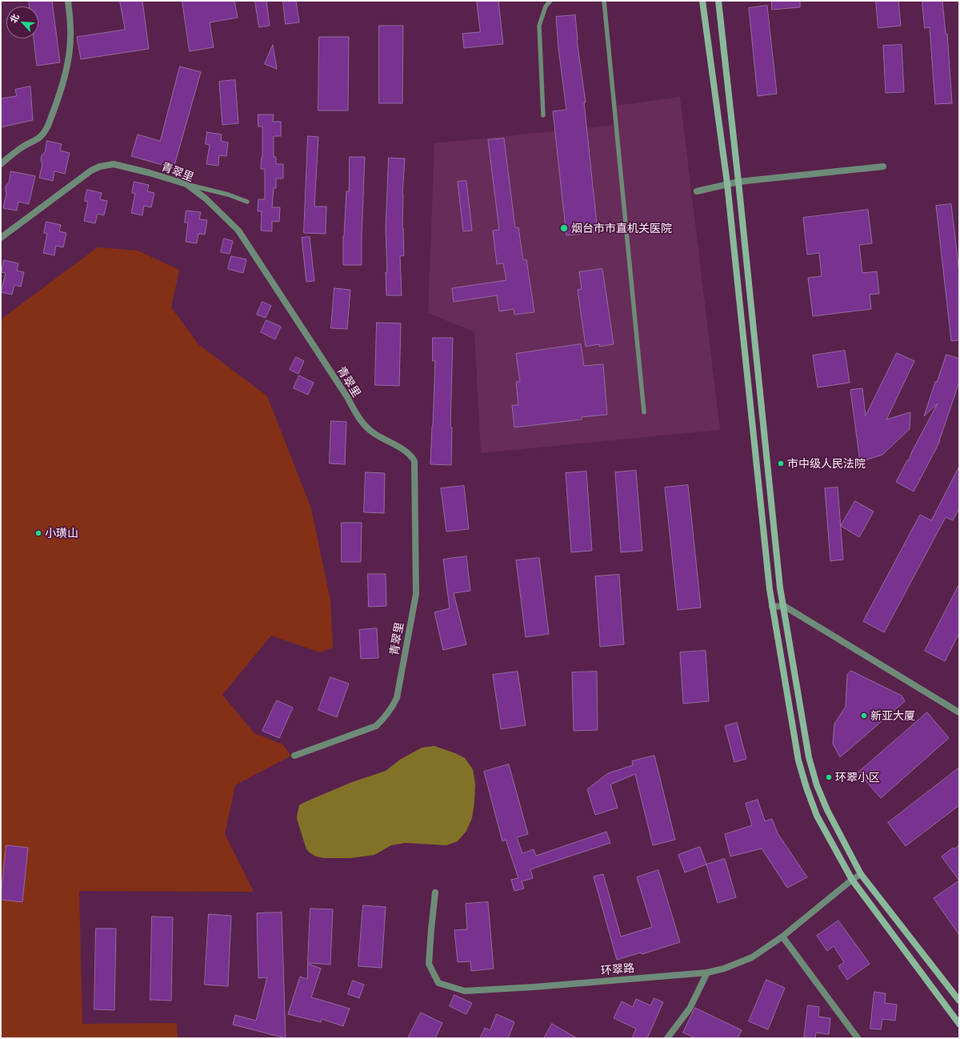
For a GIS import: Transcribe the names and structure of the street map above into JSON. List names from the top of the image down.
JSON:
{
  "streets": {
    "street": ["青翠里", "环翠路"]
  },
  "places": [
    "烟台市市直机关医院",
    "市中级人民法院",
    "小璜山",
    "新亚大厦",
    "环翠小区"
  ],
  "north": "top left"
}
